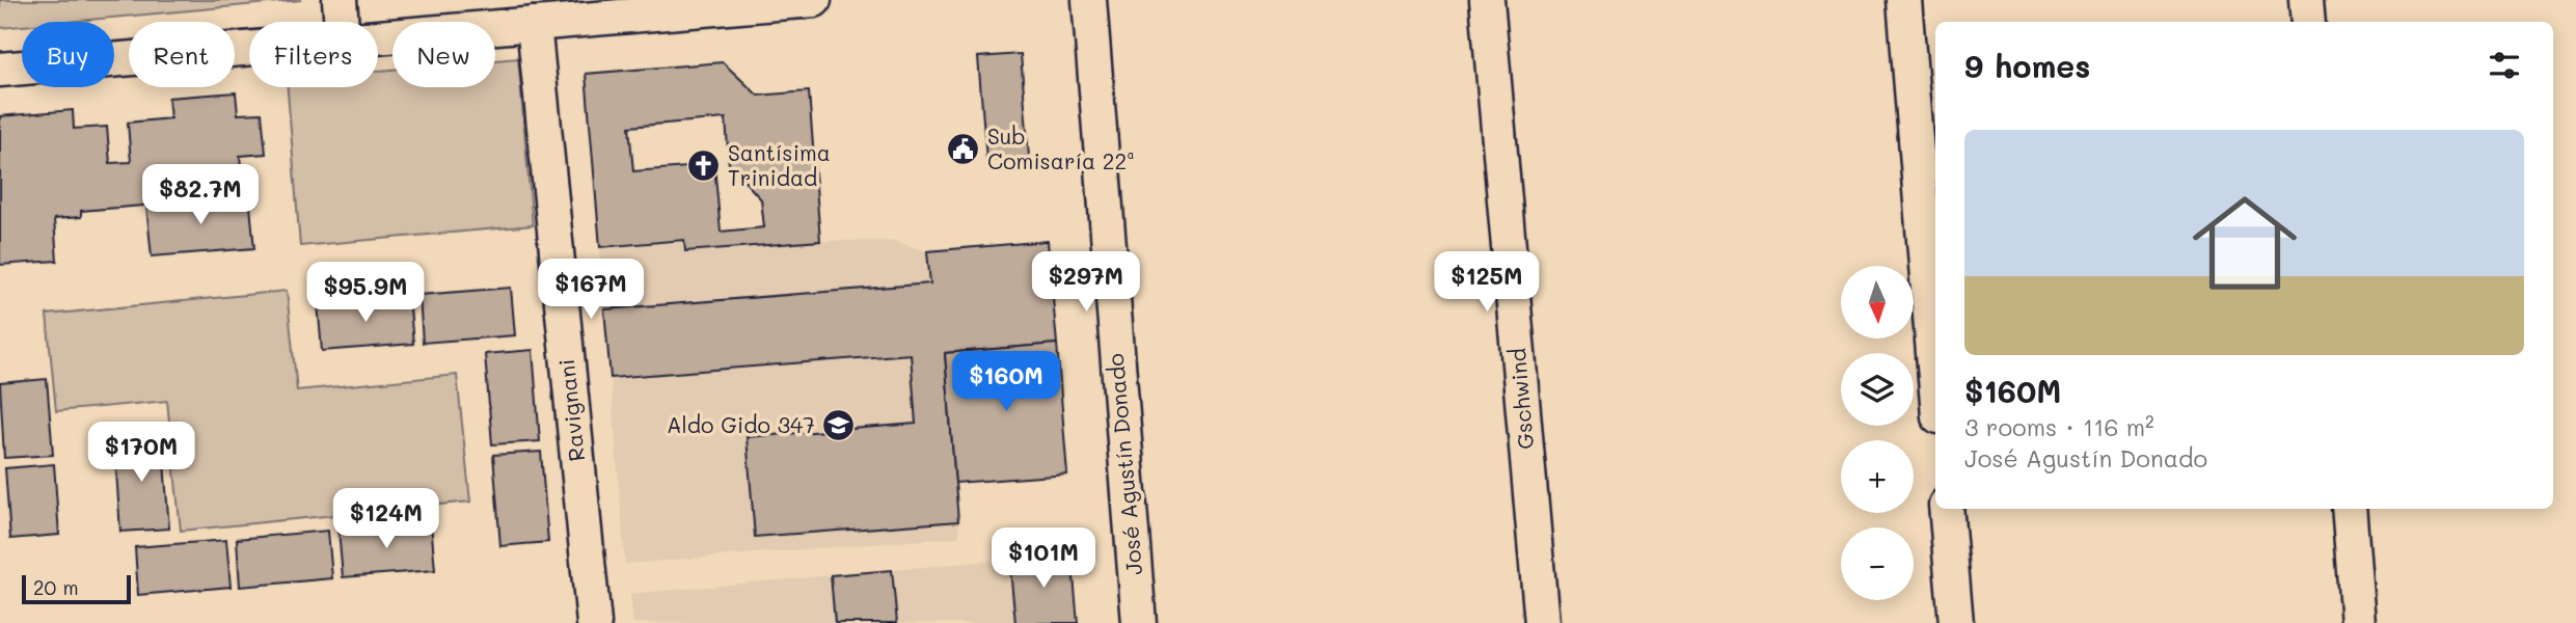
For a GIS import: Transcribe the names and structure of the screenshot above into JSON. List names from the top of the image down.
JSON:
{
  "streets": {
    "street": ["Gschwind", "Ravignani", "José Agustín Donado"]
  },
  "places": {
    "public building": ["Sub Comisaría 22ª"],
    "church": ["Santísima Trinidad"],
    "school or university": ["Aldo Gido 347"]
  },
  "scale_bar": "20 m",
  "north": "bottom",
  "page": {
    "chip": [
      "Buy",
      "Rent",
      "Filters",
      "New"
    ],
    "heading": "9 homes",
    "list": [
      {
        "name": "$160M",
        "note": "3 rooms · 116 m² · José Agustín Donado"
      }
    ],
    "price": [
      "$82.7M",
      "$297M",
      "$125M",
      "$167M",
      "$95.9M",
      "$160M",
      "$170M",
      "$124M",
      "$101M"
    ],
    "map_buttons": ["+", "−"],
    "scale": "20 m"
  }
}
